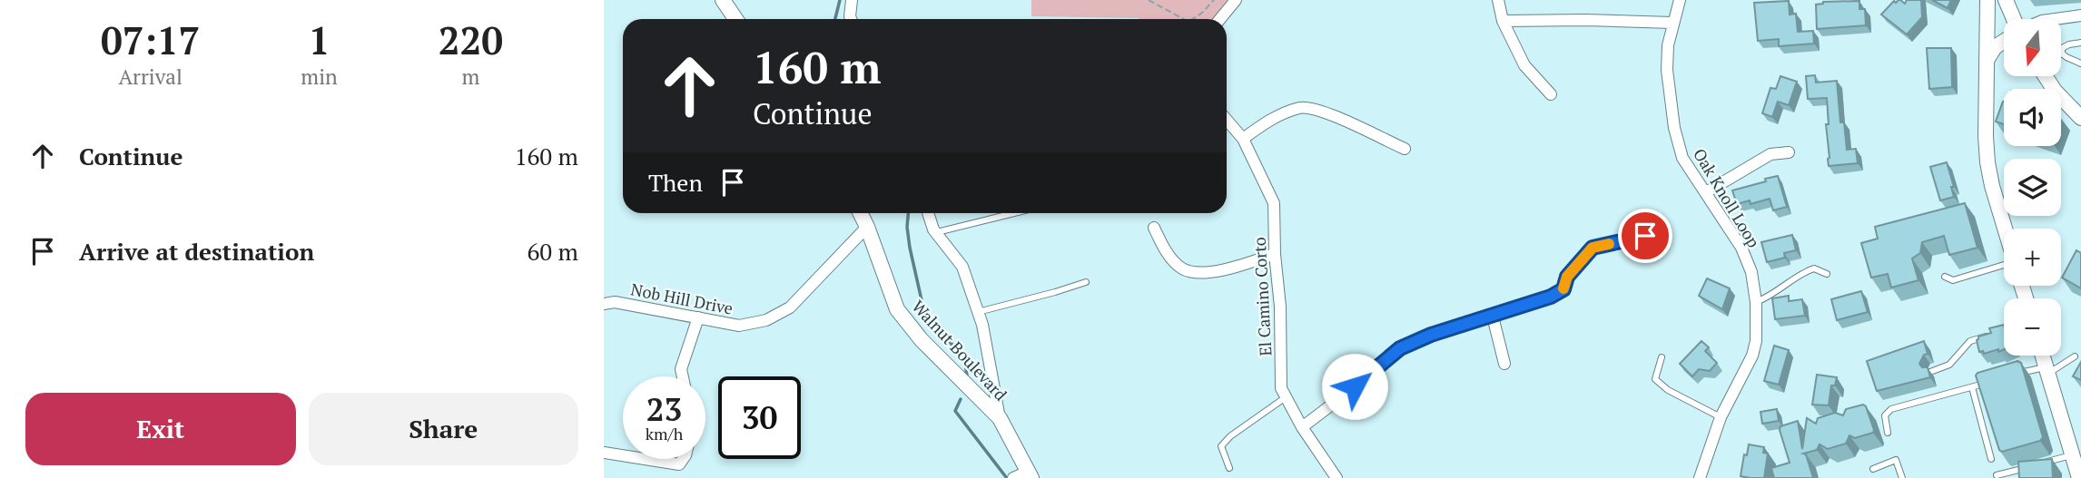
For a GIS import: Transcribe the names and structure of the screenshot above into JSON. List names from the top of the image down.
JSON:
{
  "streets": {
    "street": [
      "Oak Knoll Loop",
      "El Camino Corto",
      "Nob Hill Drive",
      "Walnut Boulevard"
    ]
  },
  "crossings": [
    ["Nob Hill Drive", "Walnut Boulevard"]
  ],
  "north": "bottom",
  "page": {
    "eta": [
      "07:17",
      "Arrival",
      "1",
      "min",
      "220",
      "m"
    ],
    "map_buttons": ["+", "−"],
    "turn": ["160 m", "Continue"],
    "list": [
      {
        "name": "Continue",
        "value": "160 m"
      },
      {
        "name": "Arrive at destination",
        "value": "60 m"
      }
    ],
    "then": "Then",
    "speed": "23 km/h",
    "limit": "30",
    "buttons": ["Exit", "Share"]
  }
}
